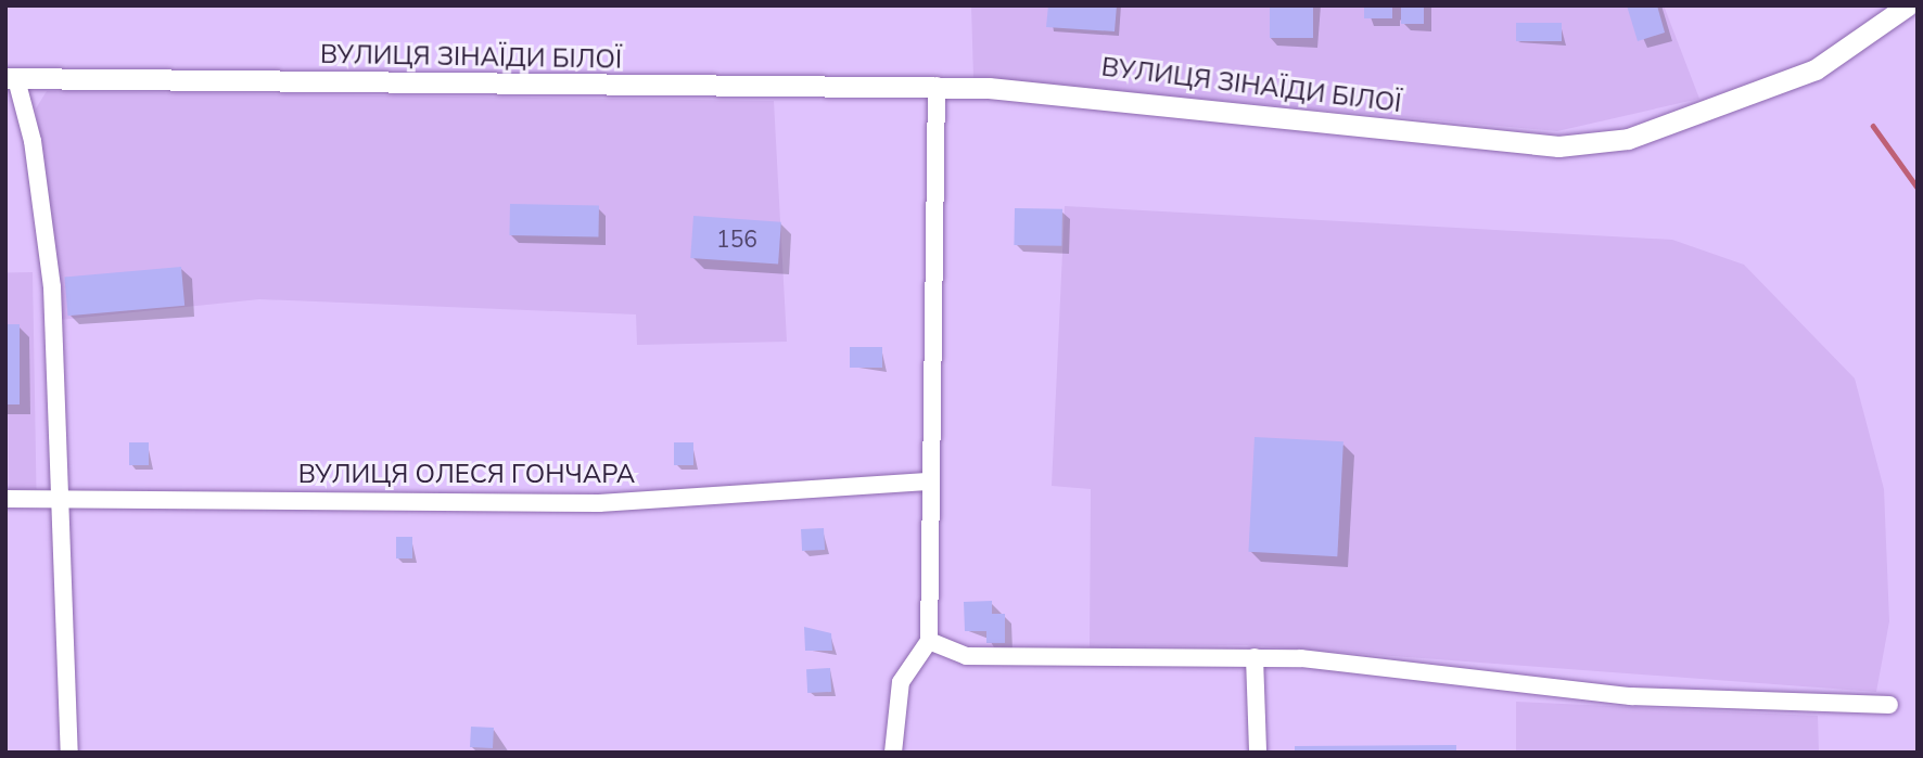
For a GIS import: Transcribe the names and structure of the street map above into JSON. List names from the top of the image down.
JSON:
{
  "streets": {
    "street": ["ВУЛИЦЯ ЗІНАЇДИ БІЛОЇ", "ВУЛИЦЯ ОЛЕСЯ ГОНЧАРА"]
  },
  "house_numbers": ["156"]
}
